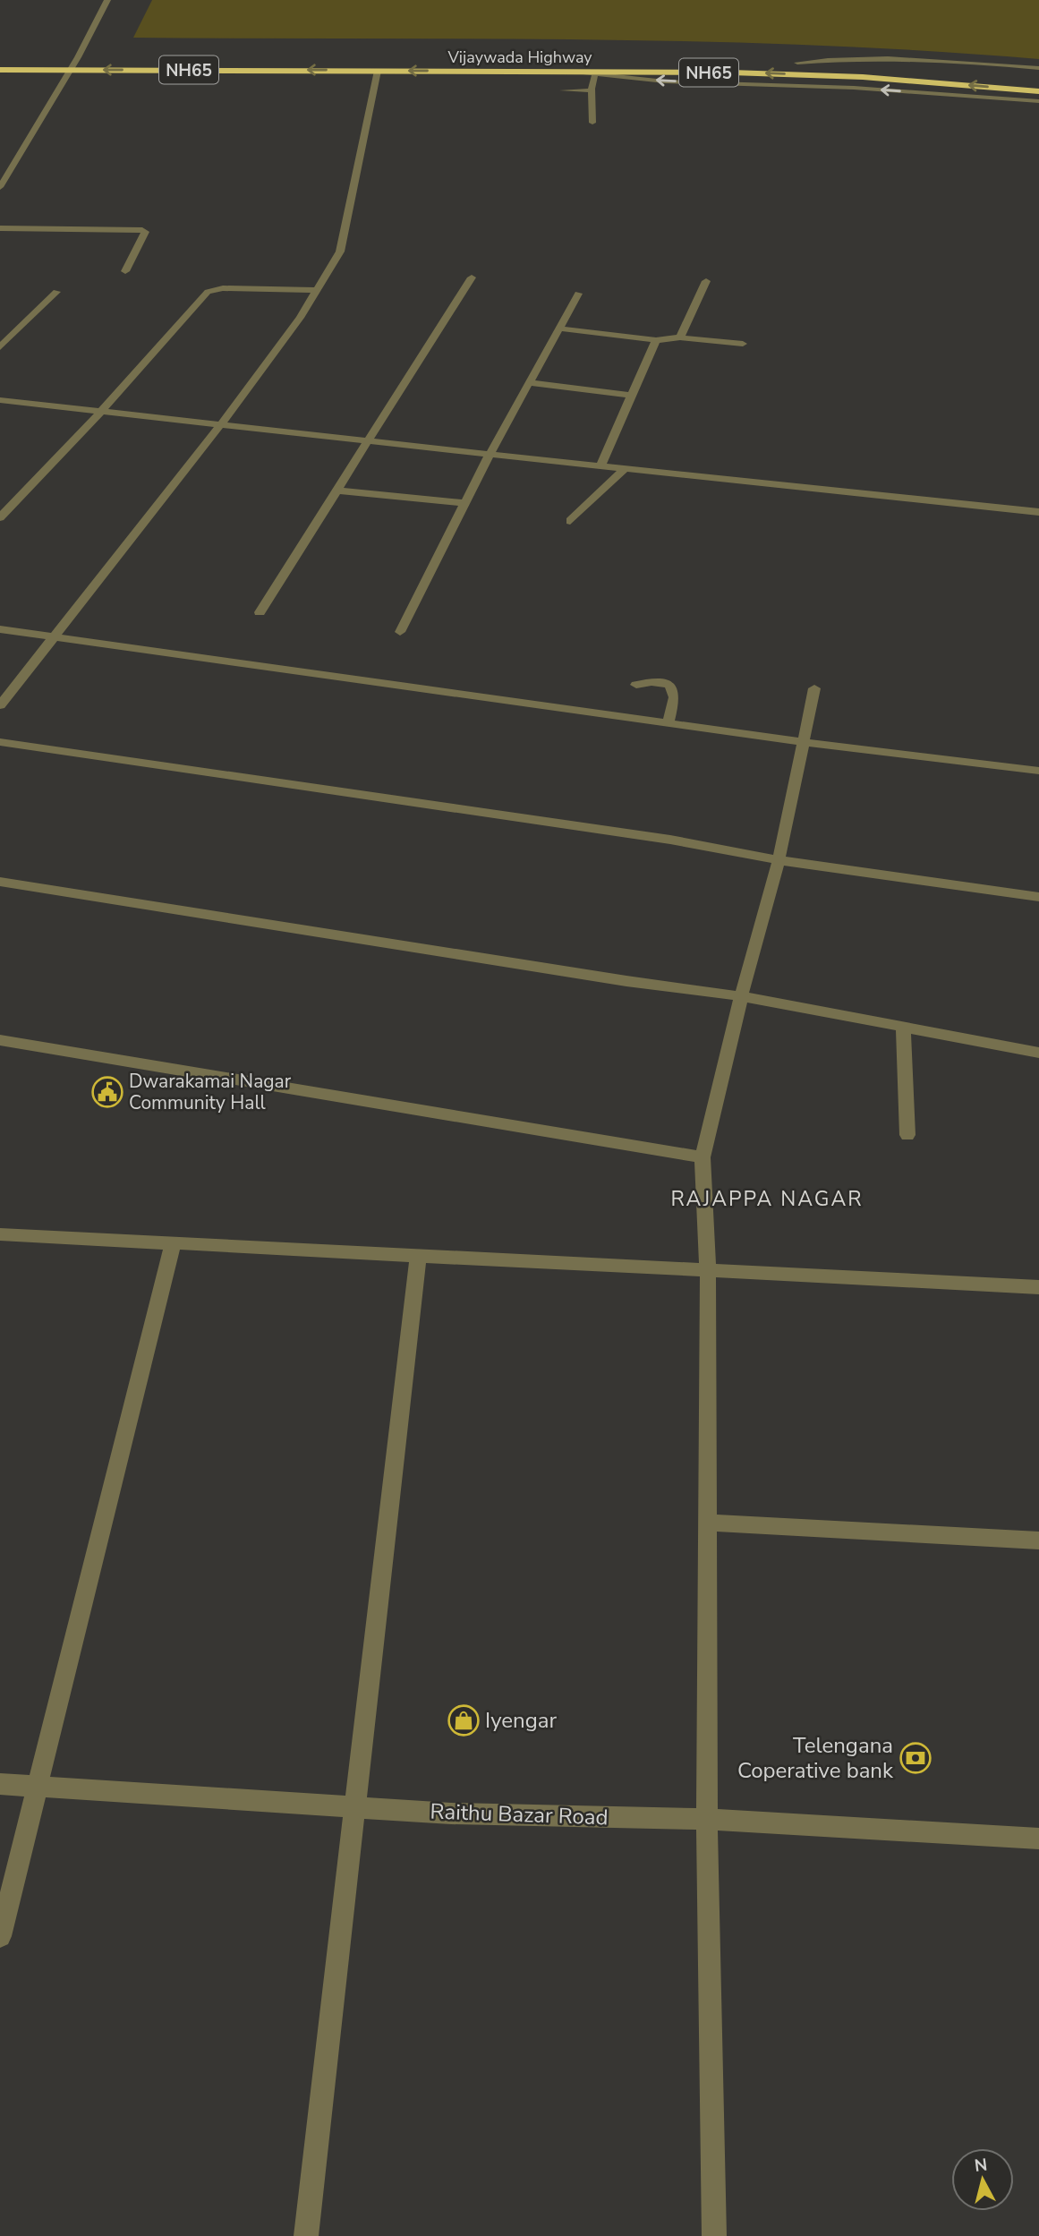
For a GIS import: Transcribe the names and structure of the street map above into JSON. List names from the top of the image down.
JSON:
{
  "streets": {
    "highway": ["Vijaywada Highway", "NH65"],
    "street": ["Raithu Bazar Road"]
  },
  "one_way": ["Vijaywada Highway"],
  "districts": ["RAJAPPA NAGAR"],
  "places": {
    "public building": ["Dwarakamai Nagar Community Hall"],
    "shop": ["Iyengar"],
    "bank": ["Telengana Coperative bank"]
  },
  "north": "top"
}
